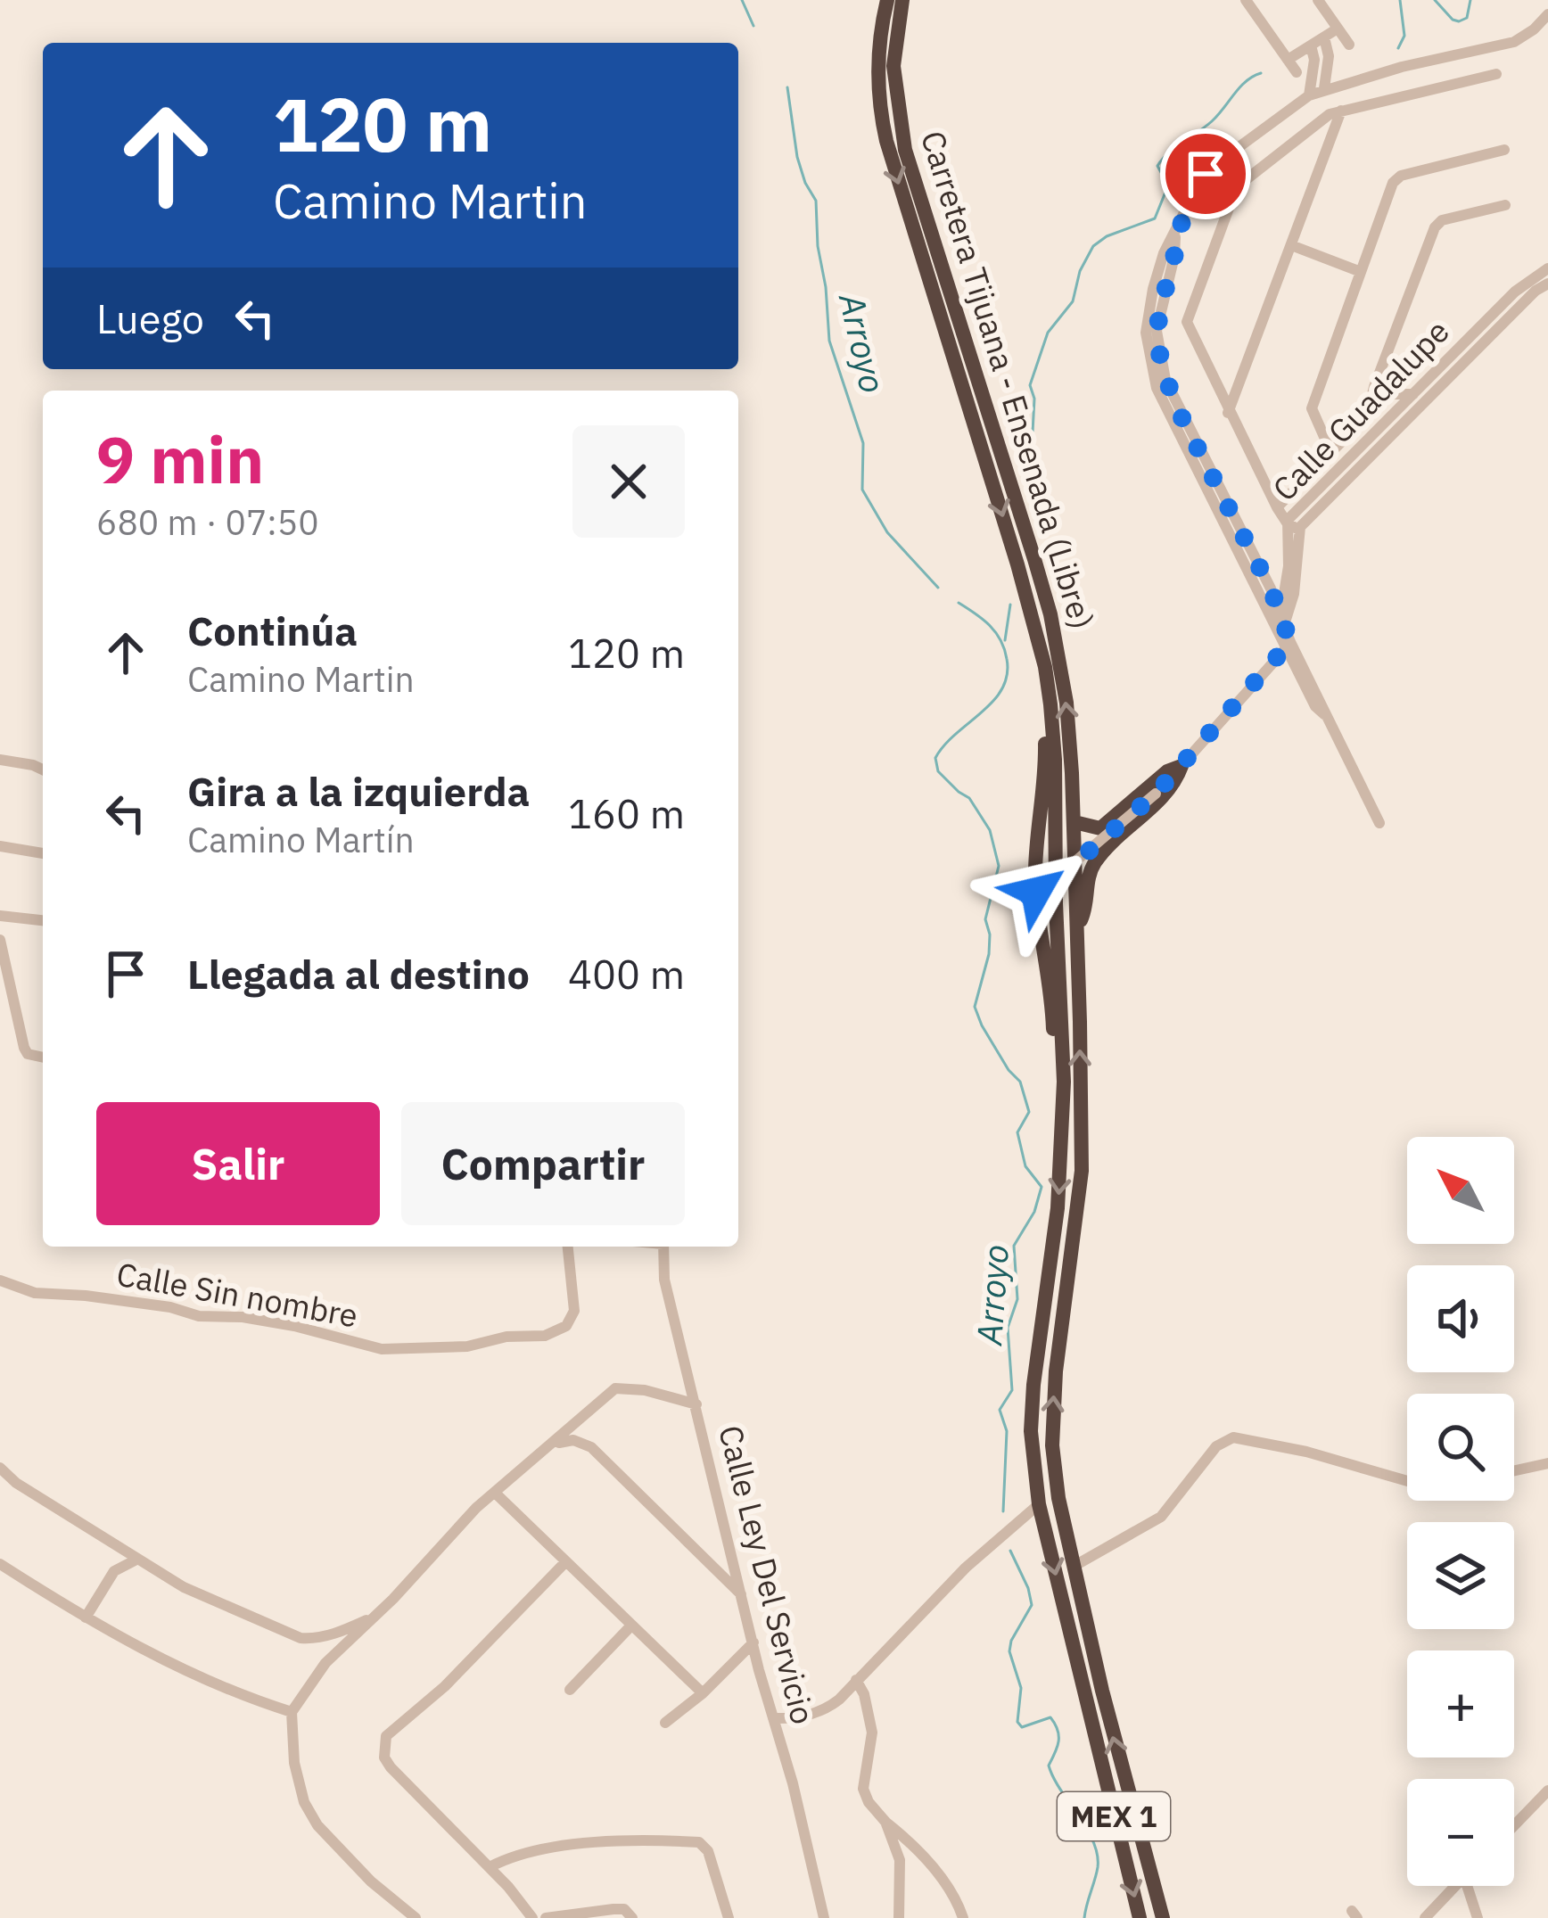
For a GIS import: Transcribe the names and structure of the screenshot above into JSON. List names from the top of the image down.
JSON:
{
  "streets": {
    "highway": ["Carretera Tijuana - Ensenada (Libre)", "MEX 1"],
    "street": ["Calle Guadalupe", "Calle Sin nombre", "Calle Ley Del Servicio"]
  },
  "water": ["Arroyo"],
  "north": "top left",
  "page": {
    "turn": ["120 m", "Camino Martin"],
    "then": "Luego",
    "heading": ["9 min", "680 m · 07:50"],
    "list": [
      {
        "name": "Continúa",
        "note": "Camino Martin",
        "value": "120 m"
      },
      {
        "name": "Gira a la izquierda",
        "note": "Camino Martín",
        "value": "160 m"
      },
      {
        "name": "Llegada al destino",
        "value": "400 m"
      }
    ],
    "buttons": ["Salir", "Compartir"],
    "map_buttons": ["+", "−"]
  }
}
